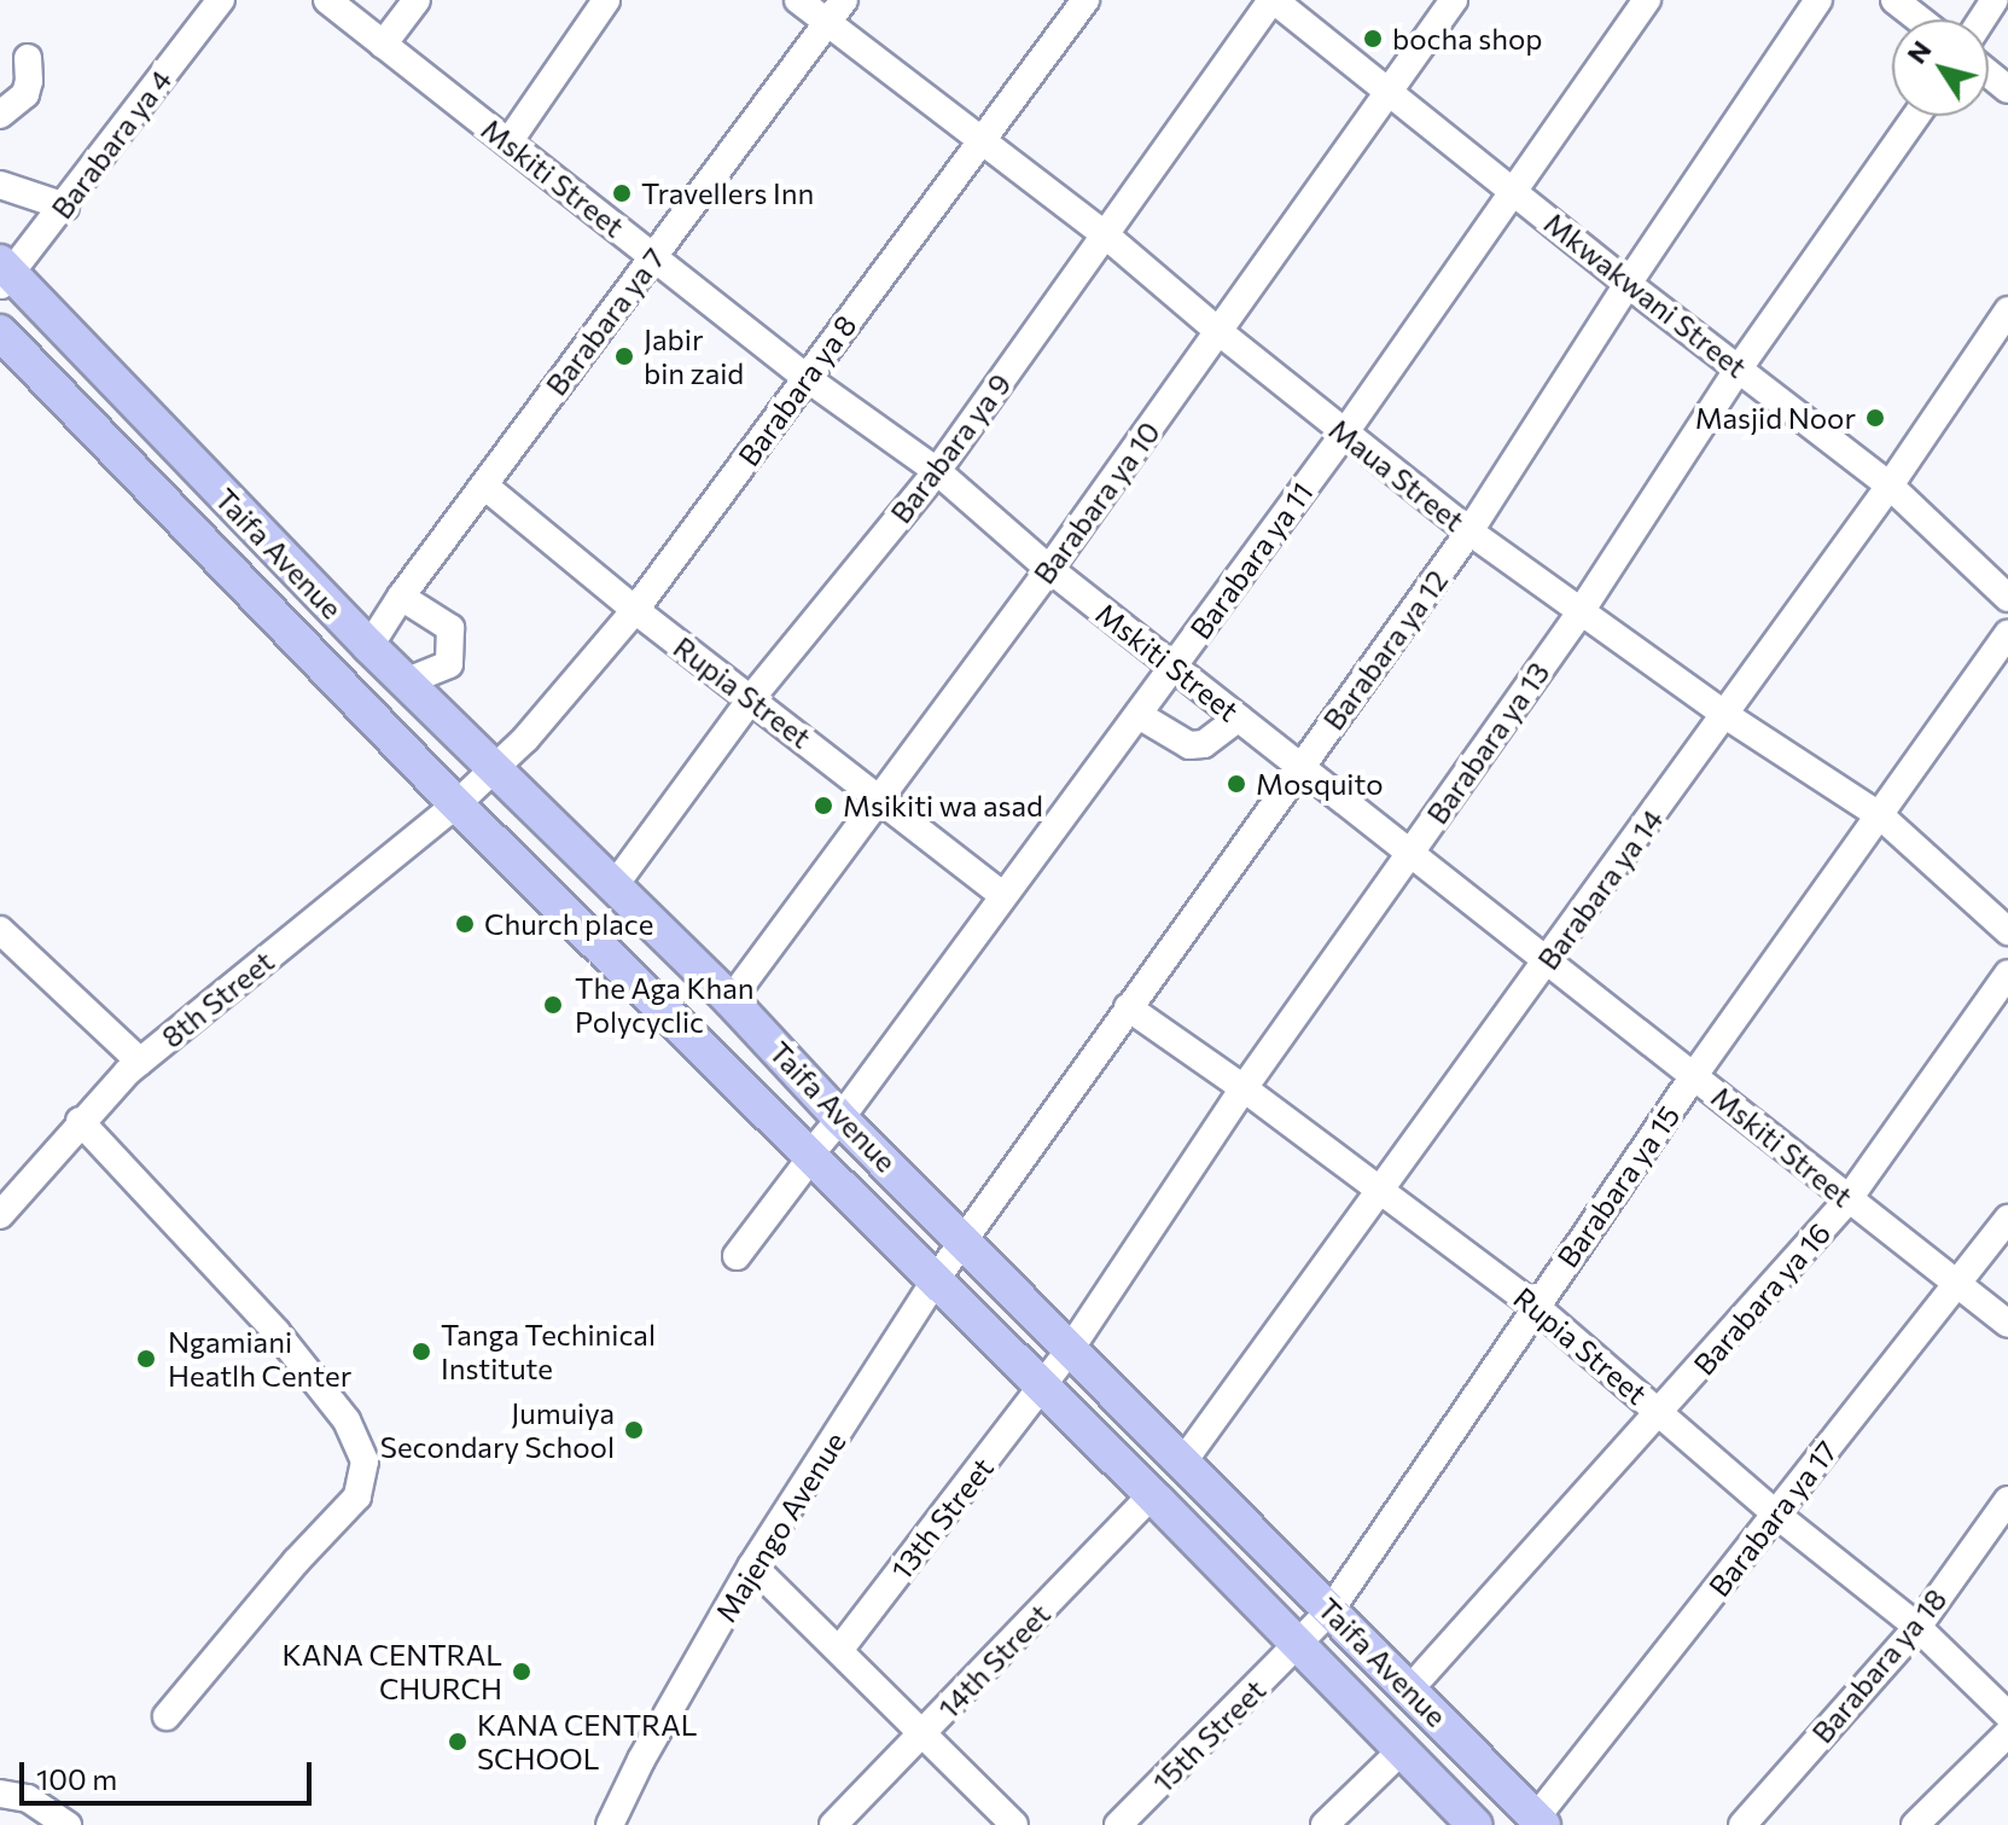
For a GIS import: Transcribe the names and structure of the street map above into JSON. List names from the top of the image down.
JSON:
{
  "streets": {
    "main road": ["Taifa Avenue"],
    "street": [
      "Barabara ya 4",
      "Mskiti Street",
      "Mkwakwani Street",
      "Barabara ya 7",
      "Barabara ya 8",
      "Barabara ya 9",
      "Maua Street",
      "Barabara ya 10",
      "Barabara ya 11",
      "Barabara ya 12",
      "Rupia Street",
      "Barabara ya 13",
      "Barabara ya 14",
      "8th Street",
      "Barabara ya 15",
      "Barabara ya 16",
      "13th Street",
      "Barabara ya 17",
      "Majengo Avenue",
      "14th Street",
      "Barabara ya 18",
      "15th Street"
    ]
  },
  "crossings": [
    ["Barabara ya 4", "Taifa Avenue"],
    ["Mskiti Street", "Barabara ya 7"],
    ["Mskiti Street", "Barabara ya 8"],
    ["Mskiti Street", "Barabara ya 9"],
    ["Mskiti Street", "Barabara ya 10"],
    ["Mskiti Street", "Barabara ya 11"],
    ["Mskiti Street", "Barabara ya 12"],
    ["Mskiti Street", "Barabara ya 13"],
    ["Mskiti Street", "Barabara ya 14"],
    ["Mskiti Street", "Barabara ya 15"],
    ["Mskiti Street", "Barabara ya 16"],
    ["Mskiti Street", "Barabara ya 17"],
    ["Mkwakwani Street", "Barabara ya 9"],
    ["Mkwakwani Street", "Barabara ya 10"],
    ["Mkwakwani Street", "Barabara ya 11"],
    ["Mkwakwani Street", "Barabara ya 12"],
    ["Mkwakwani Street", "Barabara ya 13"],
    ["Mkwakwani Street", "Barabara ya 14"],
    ["Barabara ya 7", "Maua Street"],
    ["Barabara ya 7", "Taifa Avenue"],
    ["Barabara ya 7", "Rupia Street"],
    ["Barabara ya 8", "Maua Street"],
    ["Barabara ya 8", "Taifa Avenue"],
    ["Barabara ya 8", "Rupia Street"],
    ["Barabara ya 8", "8th Street"],
    ["Barabara ya 9", "Maua Street"],
    ["Barabara ya 9", "Taifa Avenue"],
    ["Barabara ya 9", "Rupia Street"],
    ["Maua Street", "Barabara ya 10"],
    ["Maua Street", "Barabara ya 11"],
    ["Maua Street", "Barabara ya 12"],
    ["Maua Street", "Barabara ya 13"],
    ["Maua Street", "Barabara ya 14"],
    ["Maua Street", "Barabara ya 15"],
    ["Barabara ya 10", "Taifa Avenue"],
    ["Barabara ya 10", "Rupia Street"],
    ["Taifa Avenue", "Barabara ya 11"],
    ["Taifa Avenue", "Barabara ya 12"],
    ["Taifa Avenue", "Barabara ya 13"],
    ["Taifa Avenue", "Barabara ya 14"],
    ["Taifa Avenue", "8th Street"],
    ["Taifa Avenue", "Barabara ya 15"],
    ["Taifa Avenue", "Barabara ya 16"],
    ["Taifa Avenue", "13th Street"],
    ["Taifa Avenue", "Barabara ya 17"],
    ["Taifa Avenue", "Majengo Avenue"],
    ["Taifa Avenue", "14th Street"],
    ["Taifa Avenue", "15th Street"],
    ["Barabara ya 11", "Rupia Street"],
    ["Barabara ya 12", "Rupia Street"],
    ["Barabara ya 12", "Majengo Avenue"],
    ["Rupia Street", "Barabara ya 13"],
    ["Rupia Street", "Barabara ya 14"],
    ["Rupia Street", "Barabara ya 15"],
    ["Rupia Street", "Barabara ya 16"],
    ["Rupia Street", "Barabara ya 17"],
    ["Rupia Street", "Barabara ya 18"],
    ["Barabara ya 13", "13th Street"],
    ["Barabara ya 15", "15th Street"]
  ],
  "places": [
    "bocha shop",
    "Travellers Inn",
    "Jabir bin zaid",
    "Masjid Noor",
    "Mosquito",
    "Msikiti wa asad",
    "Church place",
    "The Aga Khan Polycyclic",
    "Tanga Techinical Institute",
    "Ngamiani Heatlh Center",
    "Jumuiya Secondary School",
    "KANA CENTRAL CHURCH",
    "KANA CENTRAL SCHOOL"
  ],
  "scale_bar": "100 m",
  "north": "top left"
}
